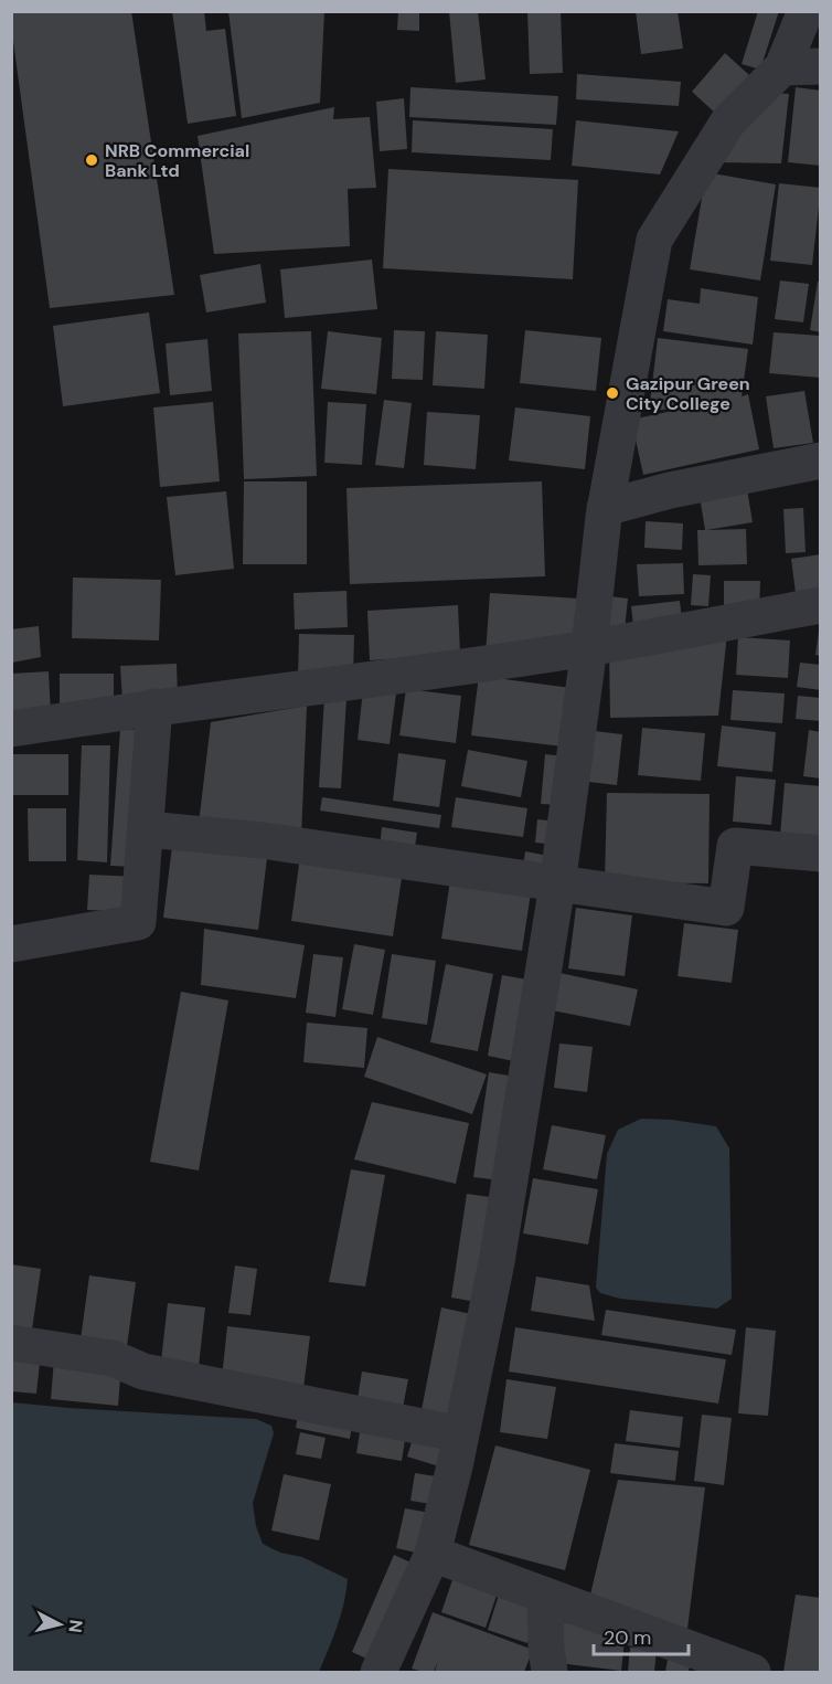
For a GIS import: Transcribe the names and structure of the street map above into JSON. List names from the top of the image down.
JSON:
{
  "places": ["NRB Commercial Bank Ltd", "Gazipur Green City College"],
  "scale_bar": "20 m",
  "north": "right"
}
